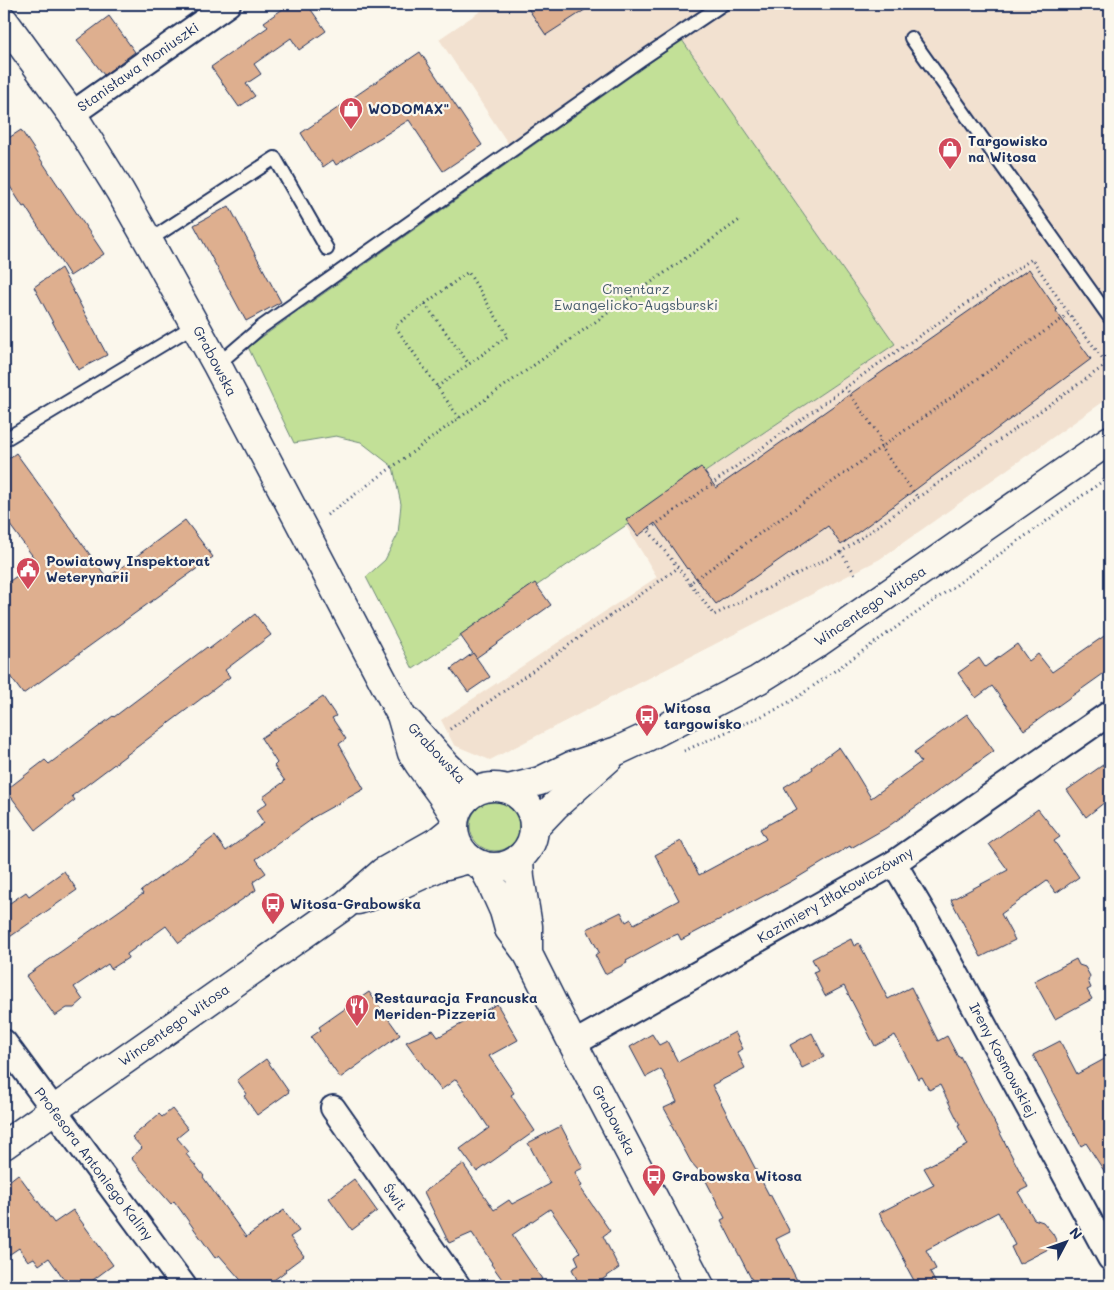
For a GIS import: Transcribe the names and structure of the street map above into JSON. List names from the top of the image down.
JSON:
{
  "streets": {
    "street": [
      "Stanisława Moniuszki",
      "Grabowska",
      "Wincentego Witosa",
      "Kazimiery Iłłakowiczówny",
      "Ireny Kosmowskiej",
      "Profesora Antoniego Kaliny",
      "Świt"
    ]
  },
  "crossings": [
    ["Stanisława Moniuszki", "Grabowska"],
    ["Grabowska", "Wincentego Witosa"],
    ["Grabowska", "Kazimiery Iłłakowiczówny"],
    ["Wincentego Witosa", "Profesora Antoniego Kaliny"],
    ["Kazimiery Iłłakowiczówny", "Ireny Kosmowskiej"]
  ],
  "parks": ["Cmentarz Ewangelicko-Augsburski"],
  "places": {
    "shop": ["WODOMAX\"", "Targowisko na Witosa"],
    "public building": ["Powiatowy Inspektorat Weterynarii"],
    "bus stop": ["Witosa targowisko", "Witosa-Grabowska", "Grabowska Witosa"],
    "restaurant": ["Restauracja Francuska Meriden-Pizzeria"]
  },
  "north": "top right"
}
